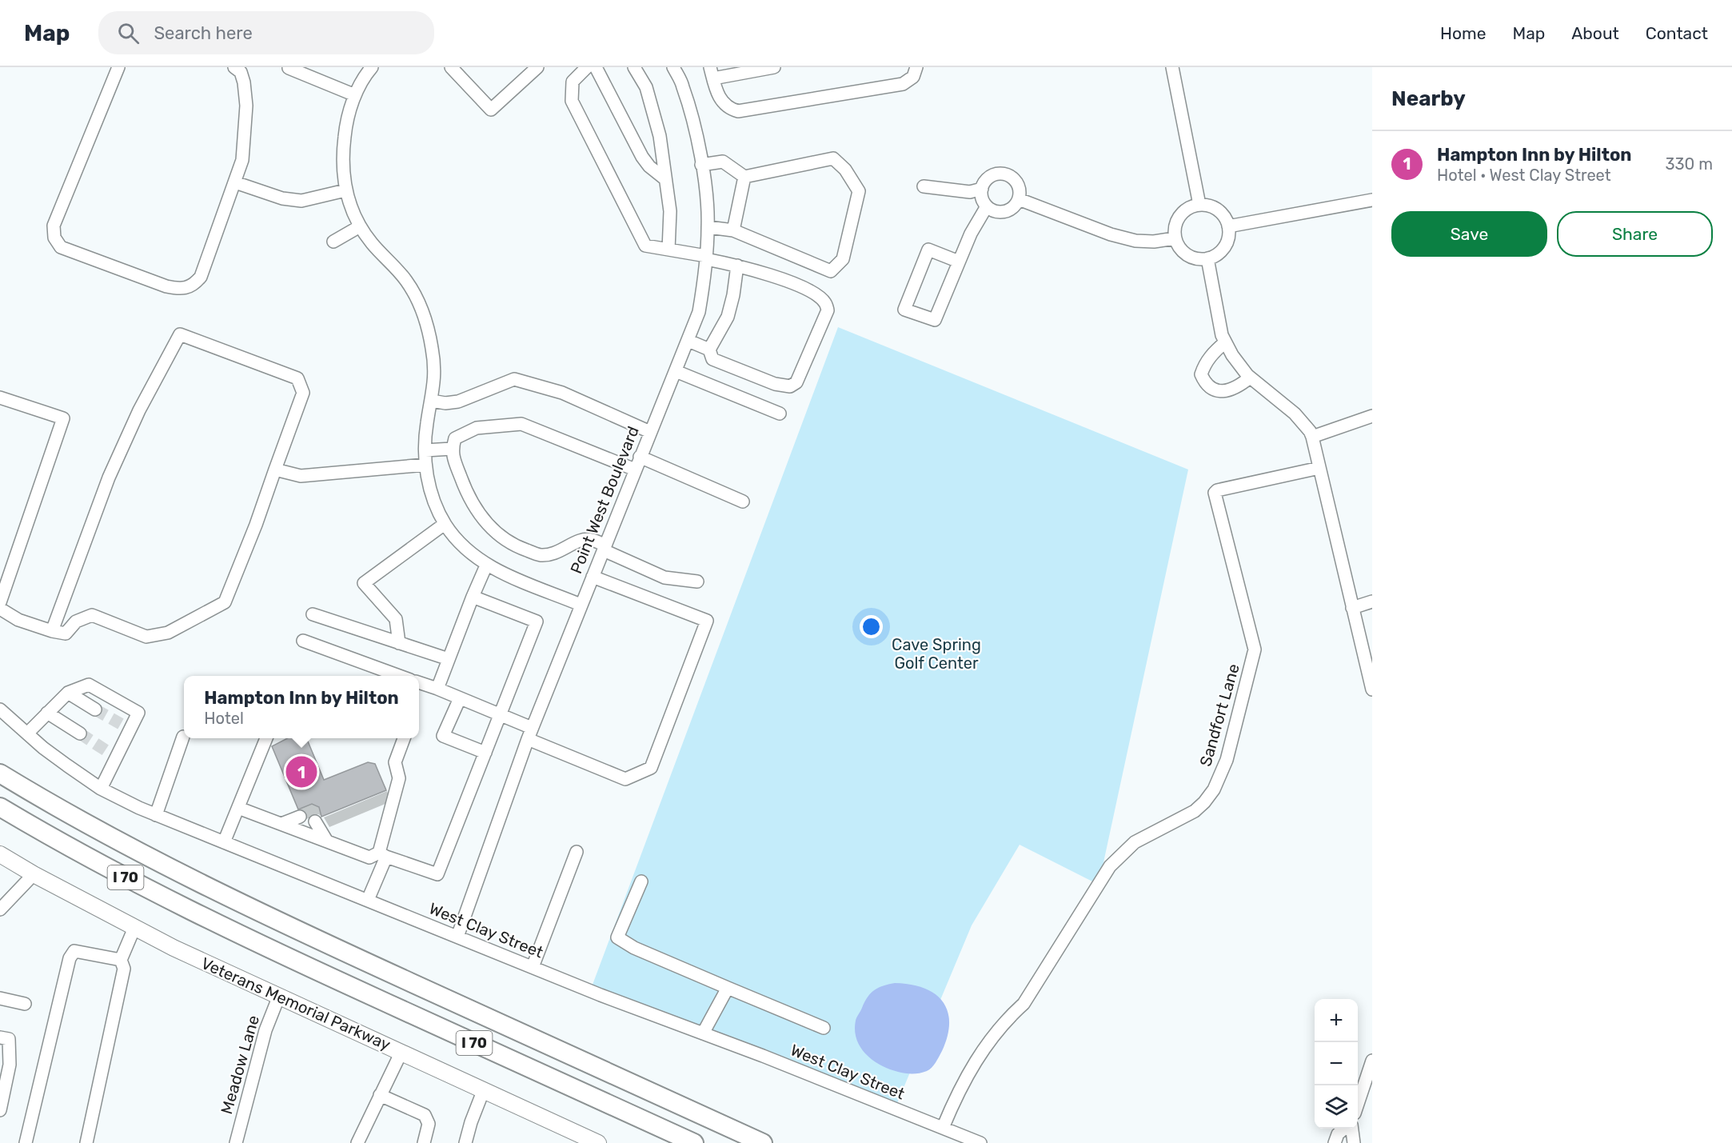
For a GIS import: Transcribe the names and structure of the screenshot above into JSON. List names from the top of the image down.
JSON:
{
  "streets": {
    "highway": ["I 70"],
    "main road": ["Veterans Memorial Parkway"],
    "street": [
      "Point West Boulevard",
      "Sandfort Lane",
      "West Clay Street",
      "Meadow Lane"
    ]
  },
  "crossings": [
    ["Point West Boulevard", "West Clay Street"],
    ["Sandfort Lane", "West Clay Street"],
    ["Veterans Memorial Parkway", "Meadow Lane"]
  ],
  "parks": ["Cave Spring Golf Center"],
  "page": {
    "header": "Map",
    "search": "Search here",
    "nav": [
      "Home",
      "Map",
      "About",
      "Contact"
    ],
    "heading": "Nearby",
    "list": [
      {
        "mark": "1",
        "name": "Hampton Inn by Hilton",
        "note": "Hotel · West Clay Street",
        "value": "330 m"
      }
    ],
    "buttons": ["Save", "Share"],
    "popup": ["Hampton Inn by Hilton", "Hotel"],
    "pins": "1",
    "map_buttons": ["+", "−"]
  }
}
